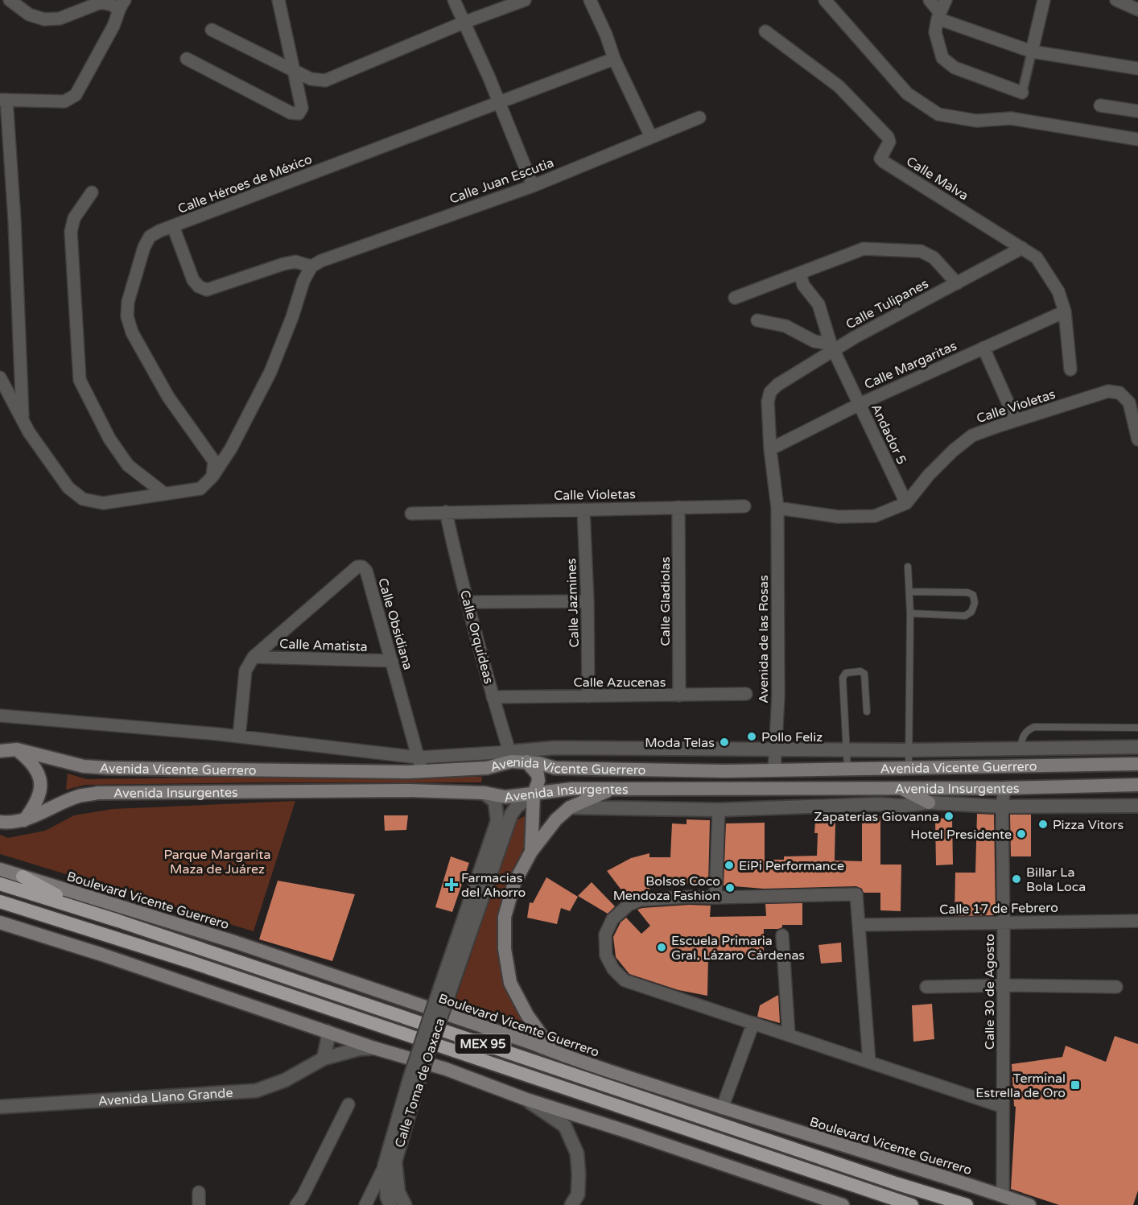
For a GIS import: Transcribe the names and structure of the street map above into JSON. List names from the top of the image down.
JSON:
{
  "streets": {
    "highway": ["MEX 95"],
    "main road": ["Avenida Vicente Guerrero", "Avenida Insurgentes", "Boulevard Vicente Guerrero"],
    "street": [
      "Calle Malva",
      "Calle Juan Escutia",
      "Calle Héroes de México",
      "Calle Tulipanes",
      "Calle Margaritas",
      "Calle Violetas",
      "Andador 5",
      "Calle Gladiolas",
      "Calle Jazmines",
      "Calle Obsidiana",
      "Calle Orquídeas",
      "Avenida de las Rosas",
      "Calle Amatista",
      "Calle Azucenas",
      "Calle 17 de Febrero",
      "Calle 30 de Agosto",
      "Calle Toma de Oaxaca",
      "Avenida Llano Grande"
    ]
  },
  "crossings": [
    ["Calle Malva", "Calle Tulipanes"],
    ["Calle Malva", "Calle Margaritas"],
    ["Calle Juan Escutia", "Calle Héroes de México"],
    ["Calle Tulipanes", "Andador 5"],
    ["Calle Tulipanes", "Avenida de las Rosas"],
    ["Calle Margaritas", "Andador 5"],
    ["Calle Margaritas", "Avenida de las Rosas"],
    ["Calle Violetas", "Andador 5"],
    ["Calle Violetas", "Calle Gladiolas"],
    ["Calle Violetas", "Calle Jazmines"],
    ["Calle Violetas", "Calle Orquídeas"],
    ["Calle Violetas", "Avenida de las Rosas"],
    ["Calle Gladiolas", "Calle Azucenas"],
    ["Calle Jazmines", "Calle Azucenas"],
    ["Calle Obsidiana", "Calle Amatista"],
    ["Calle Obsidiana", "Avenida Vicente Guerrero"],
    ["Calle Orquídeas", "Calle Azucenas"],
    ["Calle Orquídeas", "Avenida Vicente Guerrero"],
    ["Avenida de las Rosas", "Avenida Vicente Guerrero"],
    ["Avenida Insurgentes", "Calle 30 de Agosto"],
    ["Avenida Insurgentes", "Calle Toma de Oaxaca"],
    ["Boulevard Vicente Guerrero", "Calle 30 de Agosto"],
    ["Calle 17 de Febrero", "Calle 30 de Agosto"]
  ],
  "parks": ["Parque Margarita Maza de Juárez"],
  "places": {
    "other": [
      "Pollo Feliz",
      "Moda Telas",
      "Zapaterías Giovanna",
      "Pizza Vitors",
      "Hotel Presidente",
      "EiPi Performance",
      "Billar La Bola Loca",
      "Bolsos Coco Mendoza Fashion",
      "Escuela Primaria Gral. Lázaro Cárdenas"
    ],
    "health": ["Farmacias del Ahorro"],
    "transit": ["Terminal Estrella de Oro"]
  }
}
